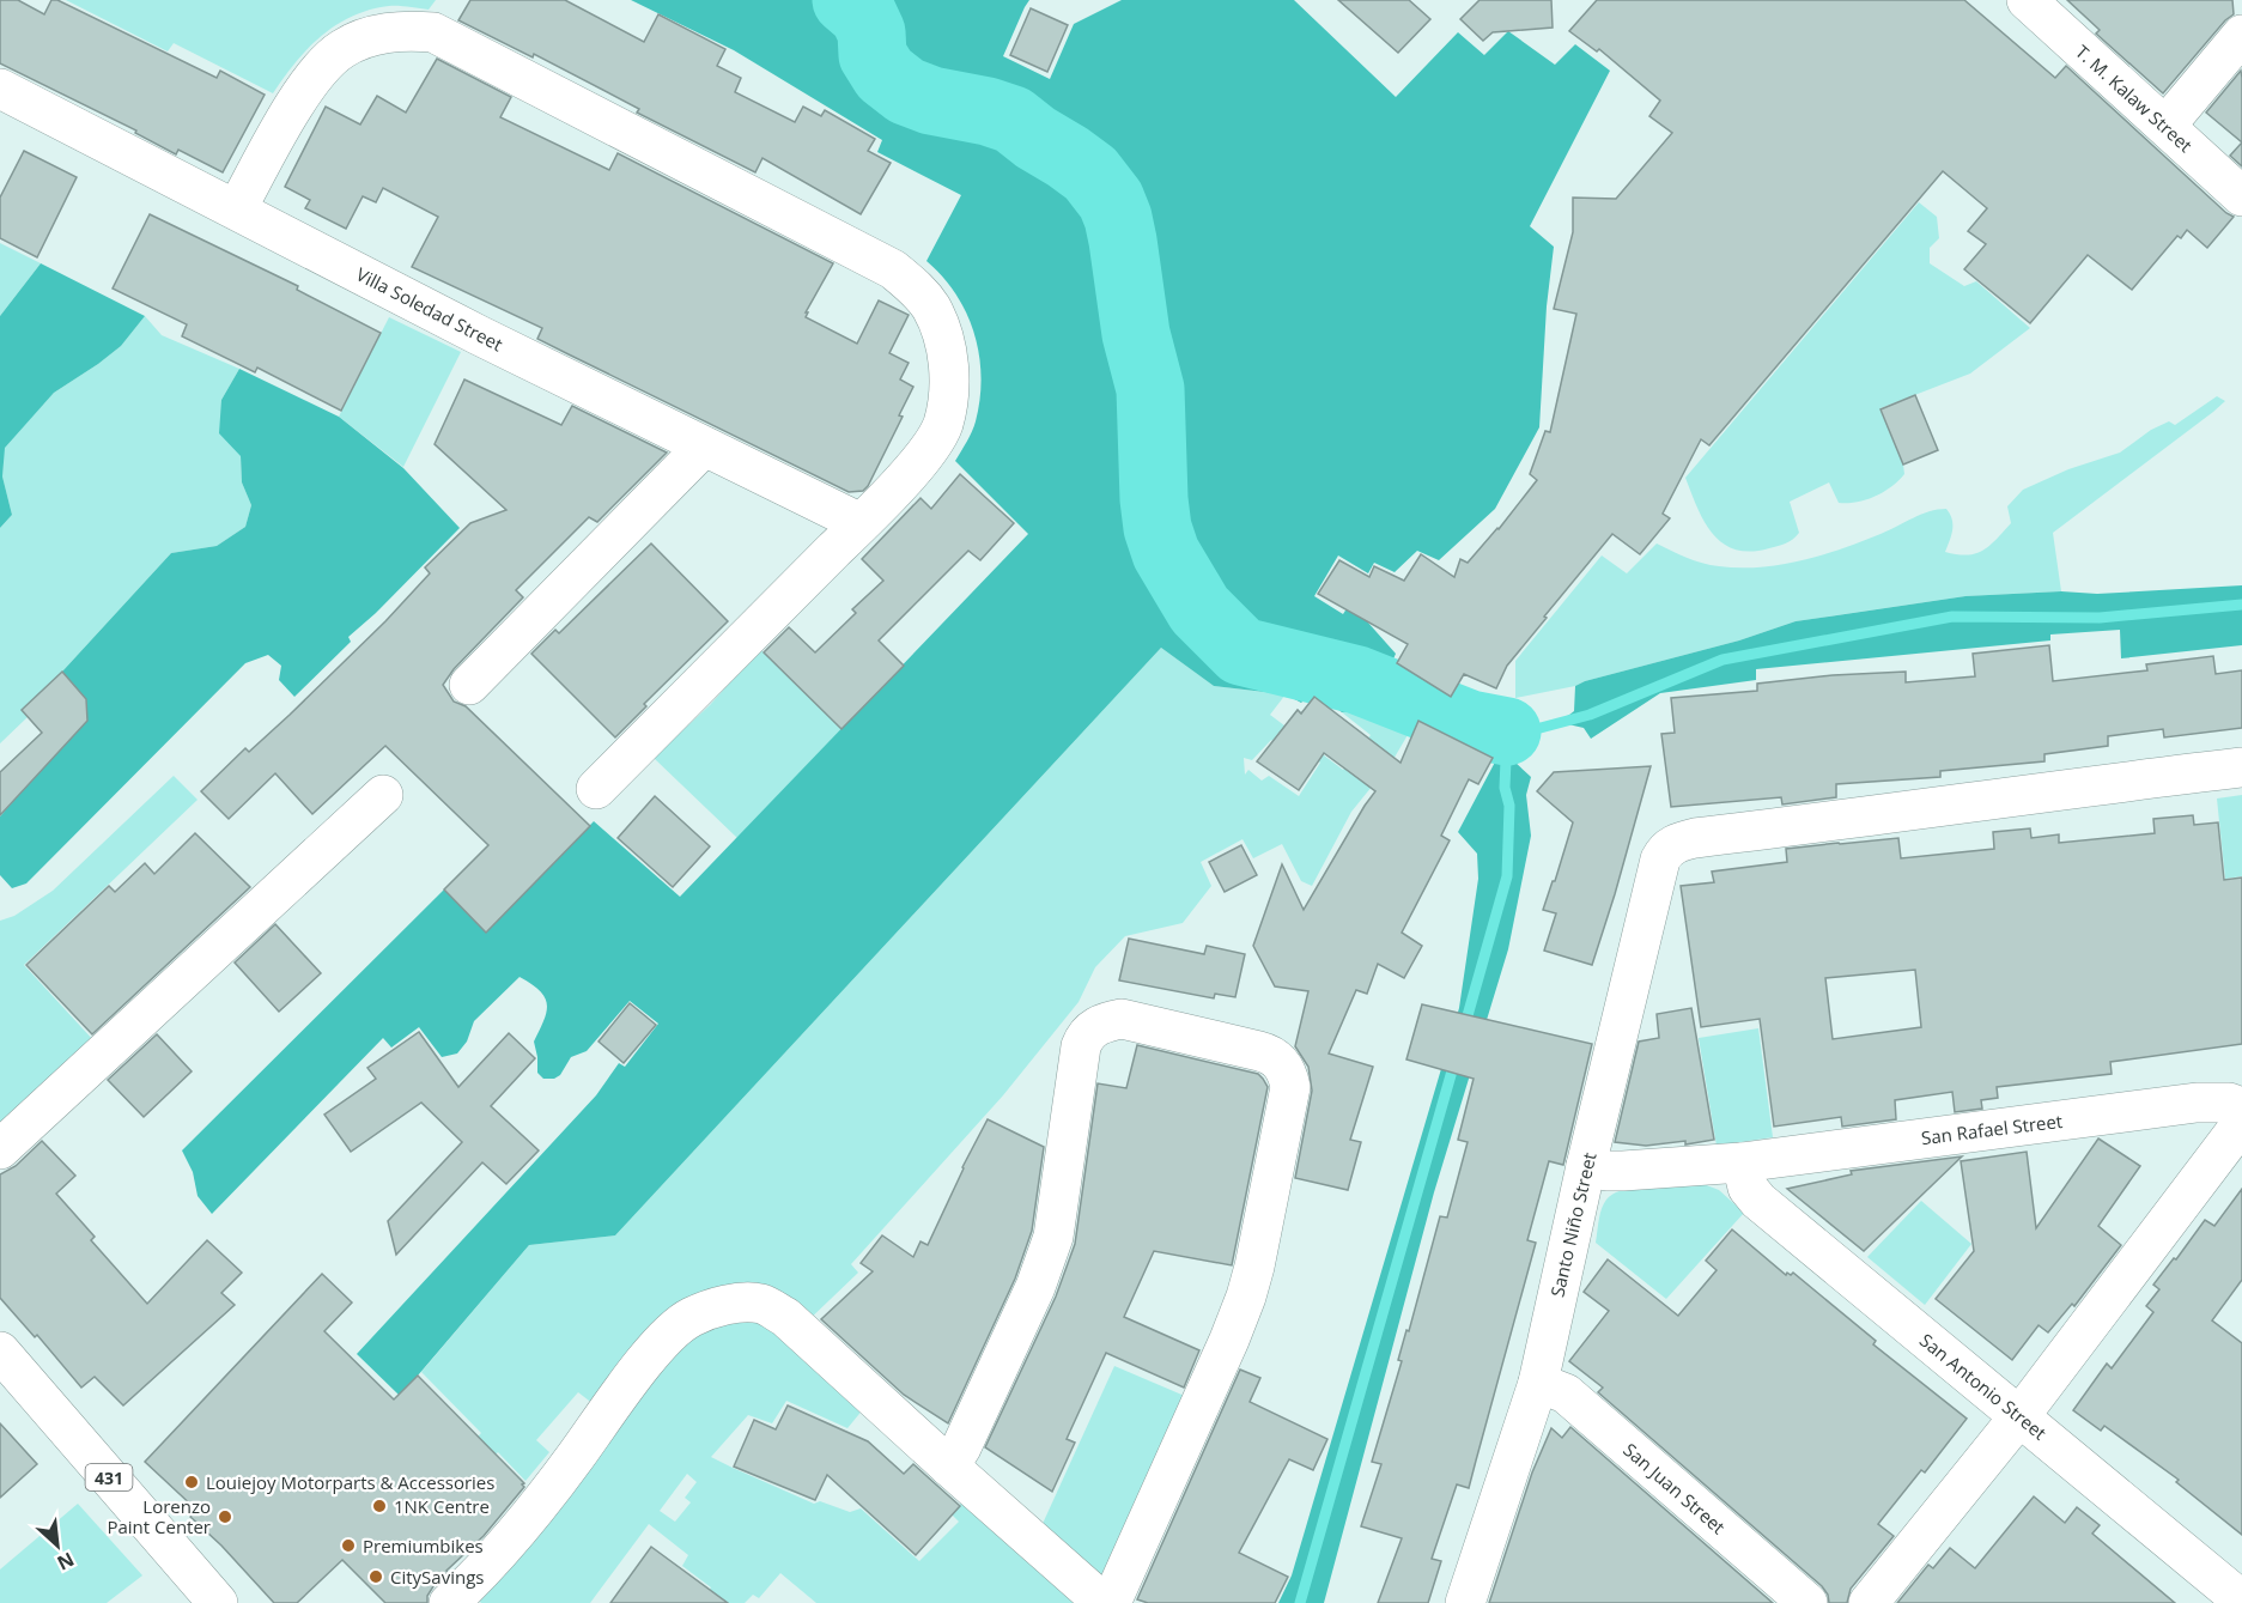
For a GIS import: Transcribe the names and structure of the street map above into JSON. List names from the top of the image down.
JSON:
{
  "streets": {
    "street": [
      "T. M. Kalaw Street",
      "Villa Soledad Street",
      "San Rafael Street",
      "Santo Niño Street",
      "San Antonio Street",
      "431",
      "San Juan Street"
    ]
  },
  "crossings": [
    ["San Rafael Street", "Santo Niño Street"],
    ["San Rafael Street", "San Antonio Street"],
    ["Santo Niño Street", "San Juan Street"]
  ],
  "places": [
    "Louiejoy Motorparts & Accessories",
    "1NK Centre",
    "Lorenzo Paint Center",
    "Premiumbikes",
    "CitySavings"
  ],
  "north": "bottom right"
}
